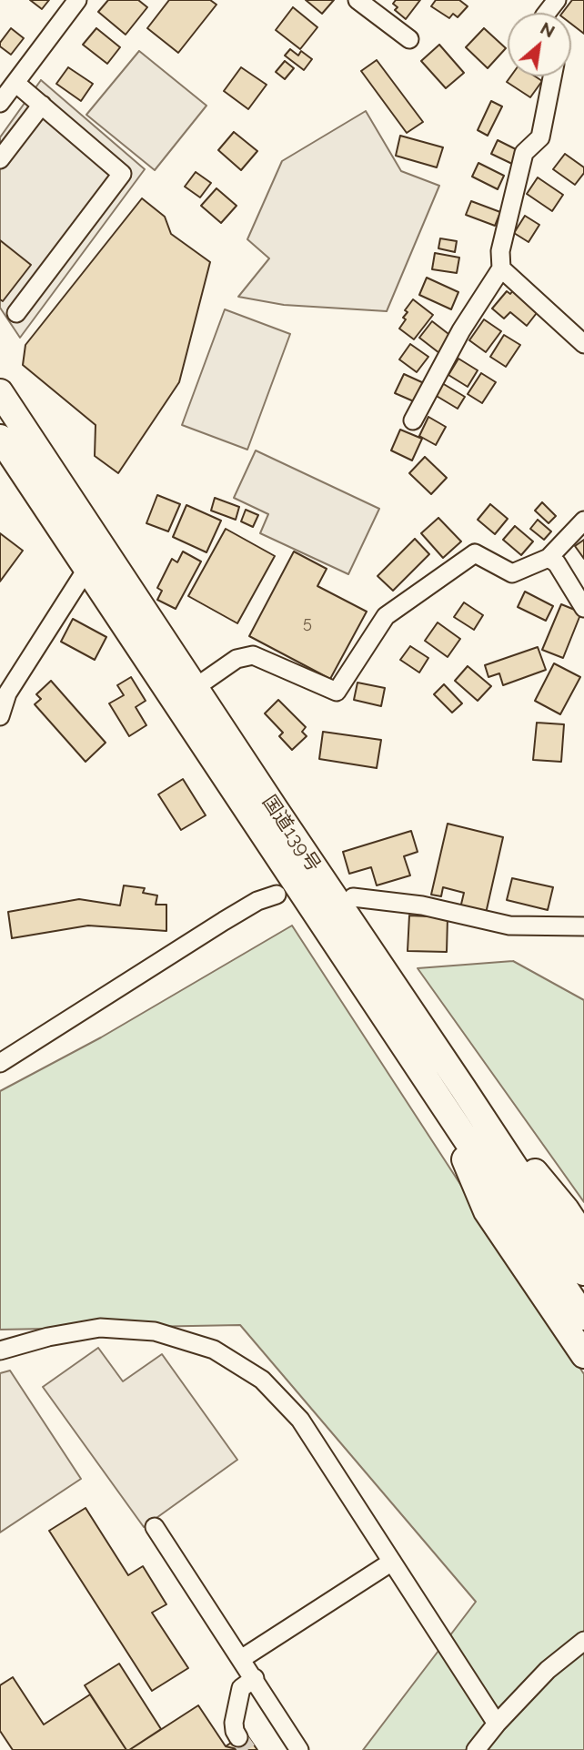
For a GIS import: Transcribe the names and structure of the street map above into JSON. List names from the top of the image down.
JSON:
{
  "streets": {
    "highway": ["国道139号"]
  },
  "house_numbers": ["5"],
  "north": "top right"
}
